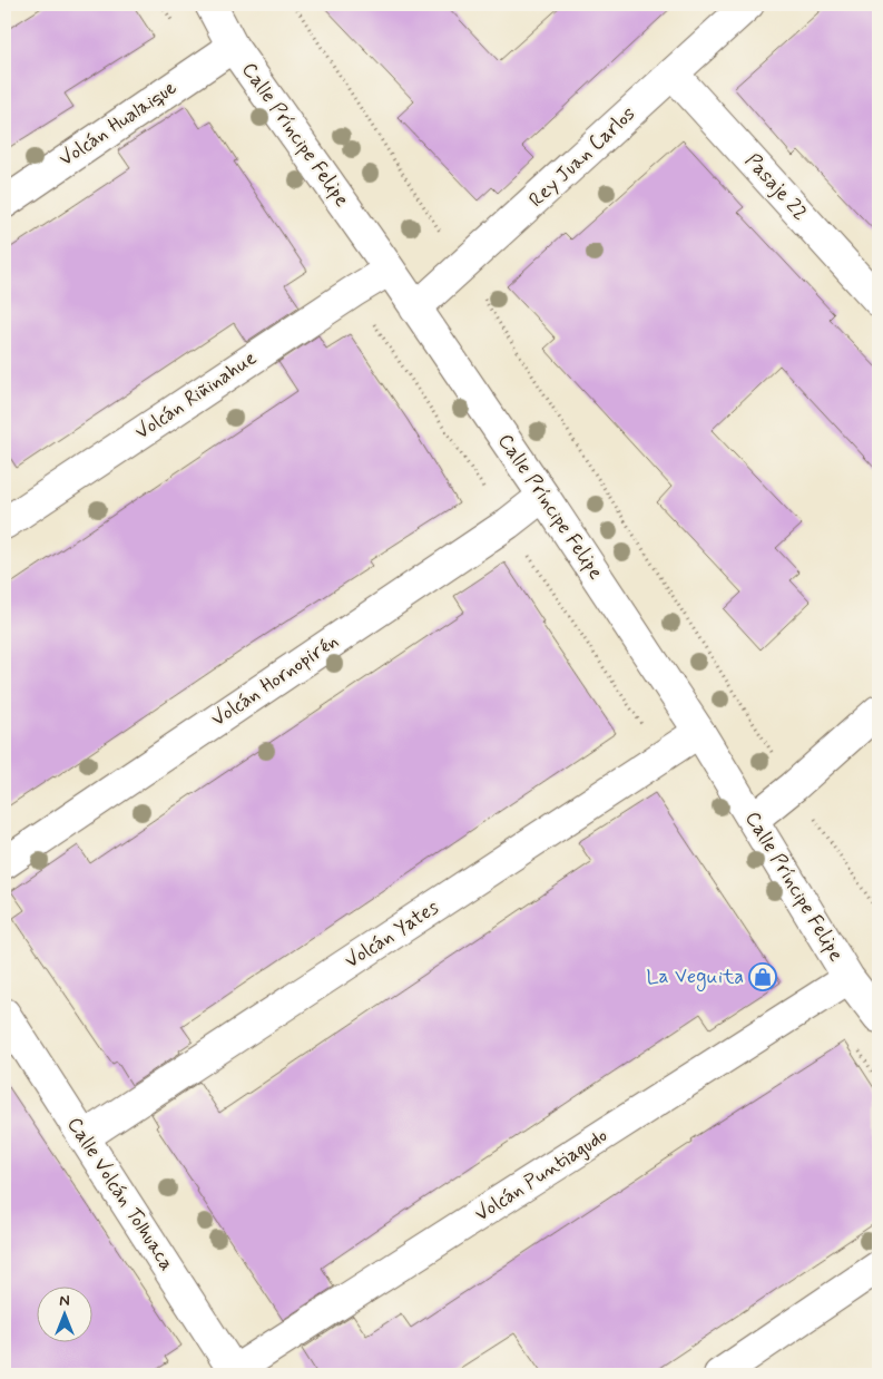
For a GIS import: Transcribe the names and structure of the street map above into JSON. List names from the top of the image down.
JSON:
{
  "streets": {
    "street": [
      "Volcán Hualaique",
      "Calle Príncipe Felipe",
      "Rey Juan Carlos",
      "Pasaje 22",
      "Volcán Riñinahue",
      "Volcán Hornopirén",
      "Volcán Yates",
      "Volcán Puntiagudo",
      "Calle Volcán Tolhuaca"
    ]
  },
  "crossings": [
    ["Volcán Hualaique", "Calle Príncipe Felipe"],
    ["Calle Príncipe Felipe", "Rey Juan Carlos"],
    ["Calle Príncipe Felipe", "Volcán Riñinahue"],
    ["Calle Príncipe Felipe", "Volcán Hornopirén"],
    ["Calle Príncipe Felipe", "Volcán Yates"],
    ["Calle Príncipe Felipe", "Volcán Puntiagudo"],
    ["Rey Juan Carlos", "Pasaje 22"],
    ["Volcán Yates", "Calle Volcán Tolhuaca"],
    ["Volcán Puntiagudo", "Calle Volcán Tolhuaca"]
  ],
  "places": {
    "shop": ["La Veguita"]
  },
  "north": "top"
}
